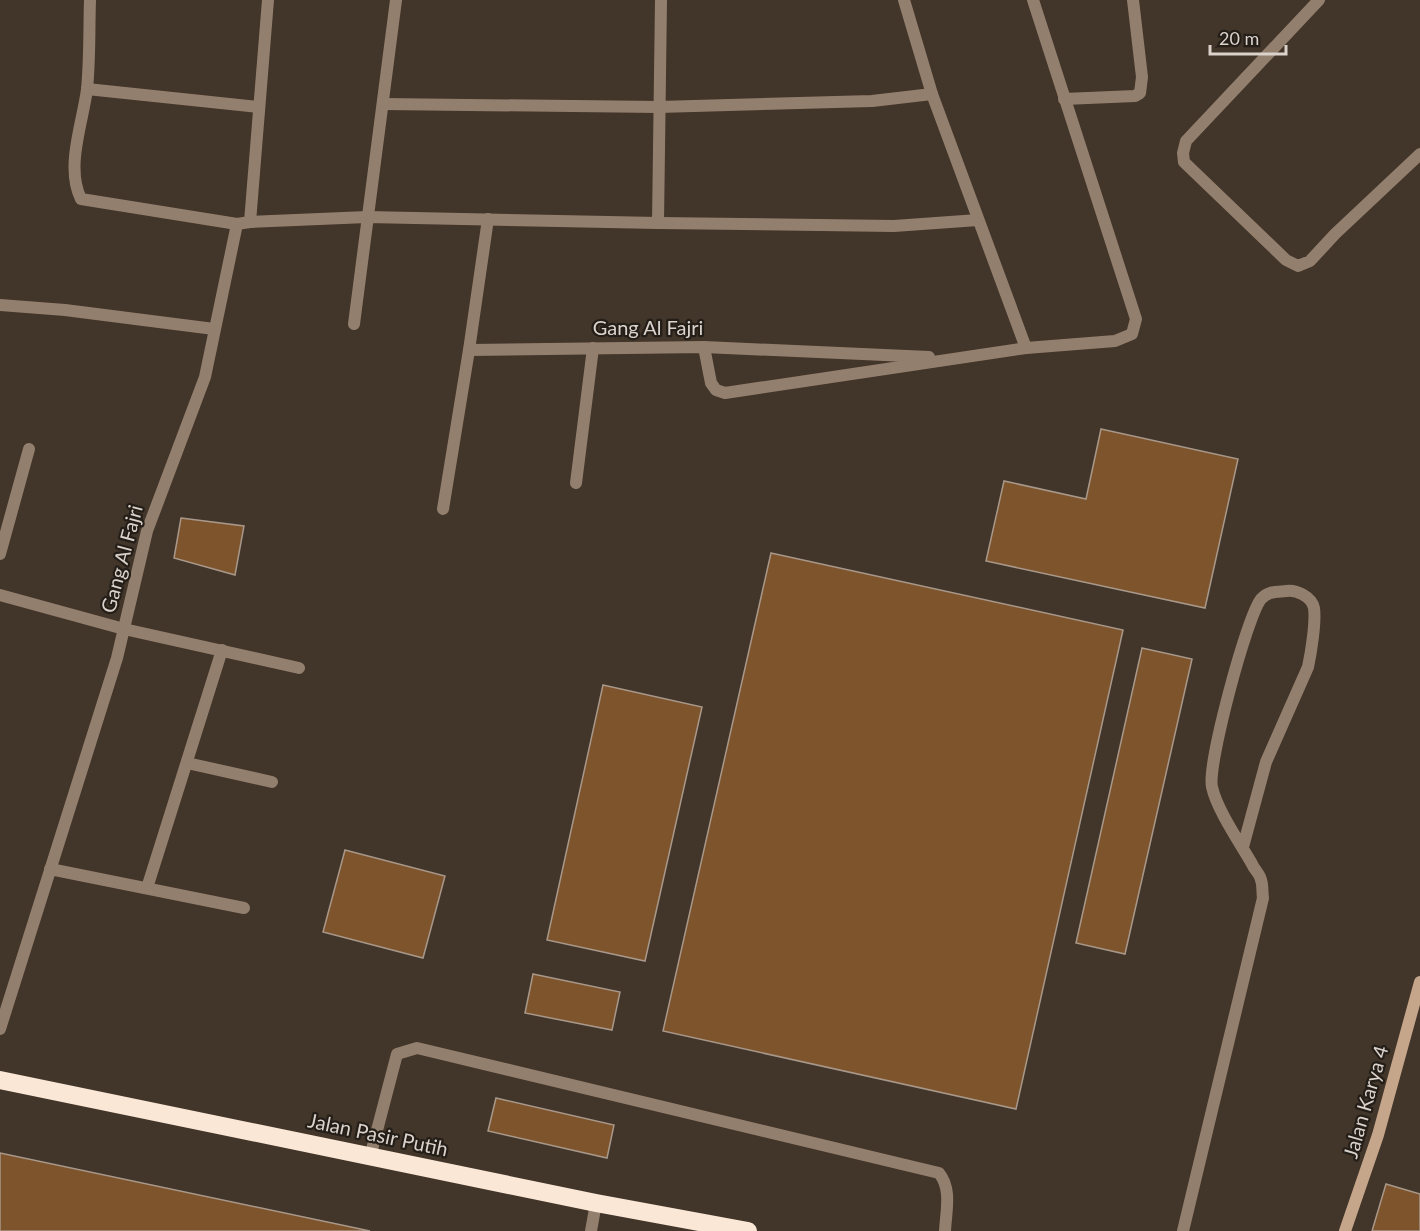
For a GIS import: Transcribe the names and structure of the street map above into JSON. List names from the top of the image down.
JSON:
{
  "streets": {
    "highway": ["Jalan Pasir Putih"],
    "main road": ["Jalan Karya 4"],
    "street": ["Gang Al Fajri"]
  },
  "scale_bar": "20 m"
}
